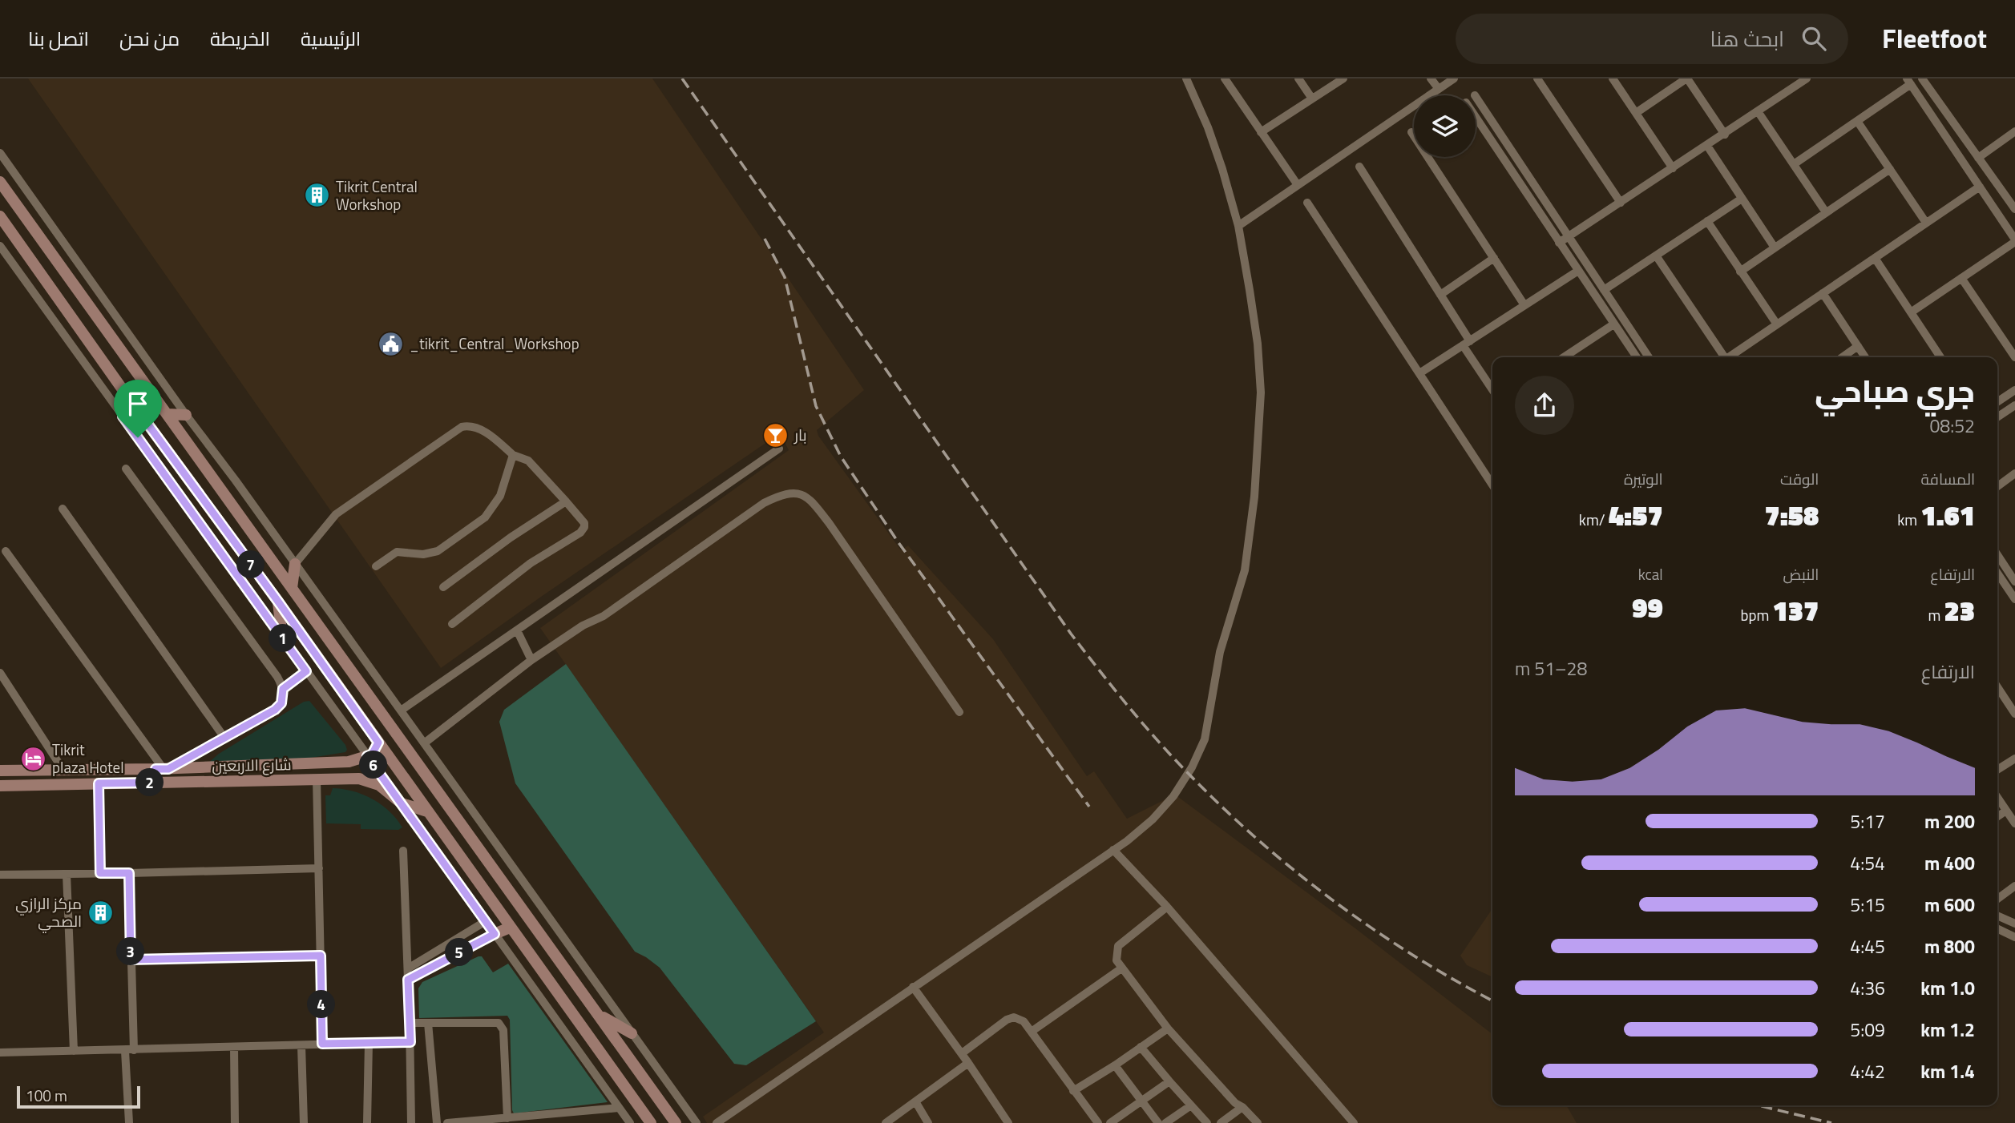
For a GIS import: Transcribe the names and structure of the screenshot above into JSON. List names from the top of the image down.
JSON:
{
  "streets": {
    "main road": ["شارع الاربعين"]
  },
  "places": {
    "building": ["Tikrit Central Workshop", "مركز الرازي الصحي"],
    "public building": ["_tikrit_Central_Workshop"],
    "bar": ["بار"],
    "hotel": ["Tikrit plaza Hotel"]
  },
  "scale_bar": "100 m",
  "page": {
    "header": "Fleetfoot",
    "search": "ابحث هنا",
    "nav": [
      "الرئيسية",
      "الخريطة",
      "من نحن",
      "اتصل بنا"
    ],
    "heading": ["جري صباحي", "08:52"],
    "stats": [
      ["المسافة", "1.61 km"],
      ["الوقت", "7:58"],
      ["الوتيرة", "4:57 /km"],
      ["الارتفاع", "23 m"],
      ["النبض", "137 bpm"],
      ["kcal", "99"]
    ],
    "pins": [
      "7",
      "1",
      "6",
      "2",
      "3",
      "5",
      "4"
    ],
    "chart": ["الارتفاع", "28–51 m"],
    "list": [
      {
        "name": "200 m",
        "note": "5:17"
      },
      {
        "name": "400 m",
        "note": "4:54"
      },
      {
        "name": "600 m",
        "note": "5:15"
      },
      {
        "name": "800 m",
        "note": "4:45"
      },
      {
        "name": "1.0 km",
        "note": "4:36"
      },
      {
        "name": "1.2 km",
        "note": "5:09"
      },
      {
        "name": "1.4 km",
        "note": "4:42"
      }
    ],
    "scale": "100 m"
  }
}
